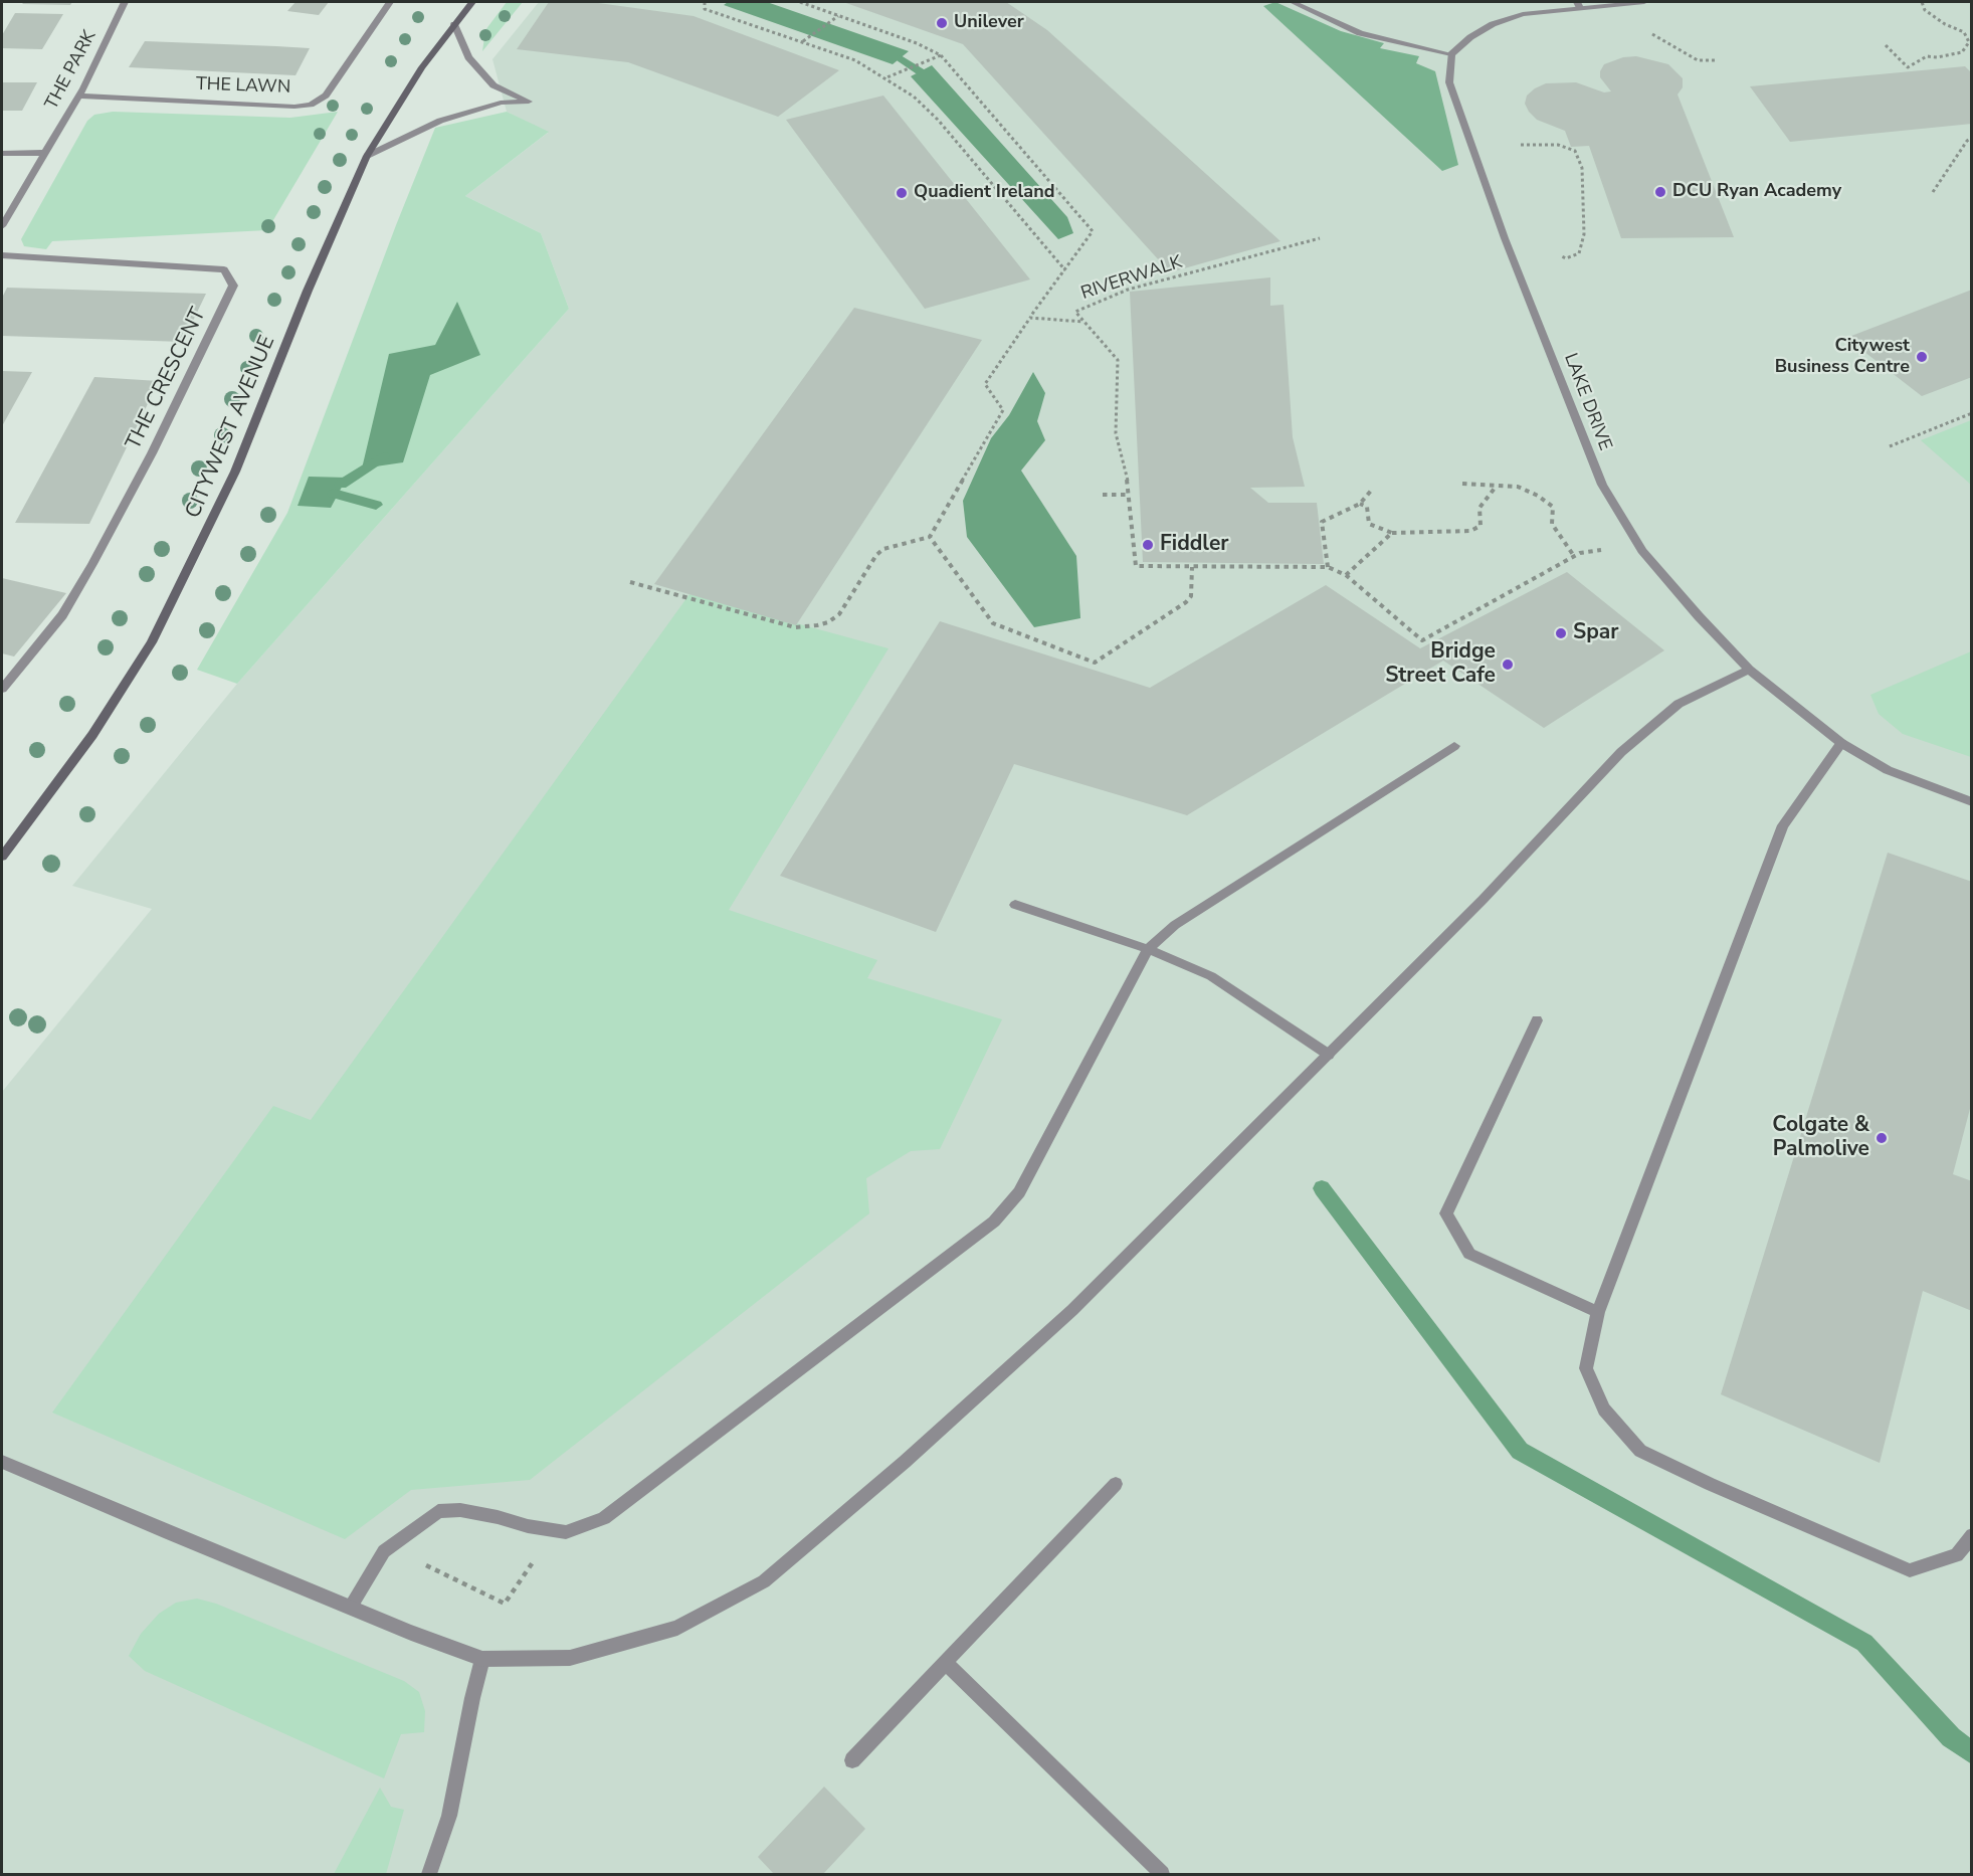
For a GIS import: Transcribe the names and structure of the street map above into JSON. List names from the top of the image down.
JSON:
{
  "streets": {
    "main road": ["CITYWEST AVENUE"],
    "street": [
      "THE PARK",
      "THE LAWN",
      "THE CRESCENT",
      "LAKE DRIVE"
    ],
    "path": ["RIVERWALK"]
  },
  "crossings": [
    ["THE PARK", "THE LAWN"]
  ],
  "places": [
    "Unilever",
    "DCU Ryan Academy",
    "Quadient Ireland",
    "Citywest Business Centre",
    "Fiddler",
    "Spar",
    "Bridge Street Cafe",
    "Colgate & Palmolive"
  ]
}
